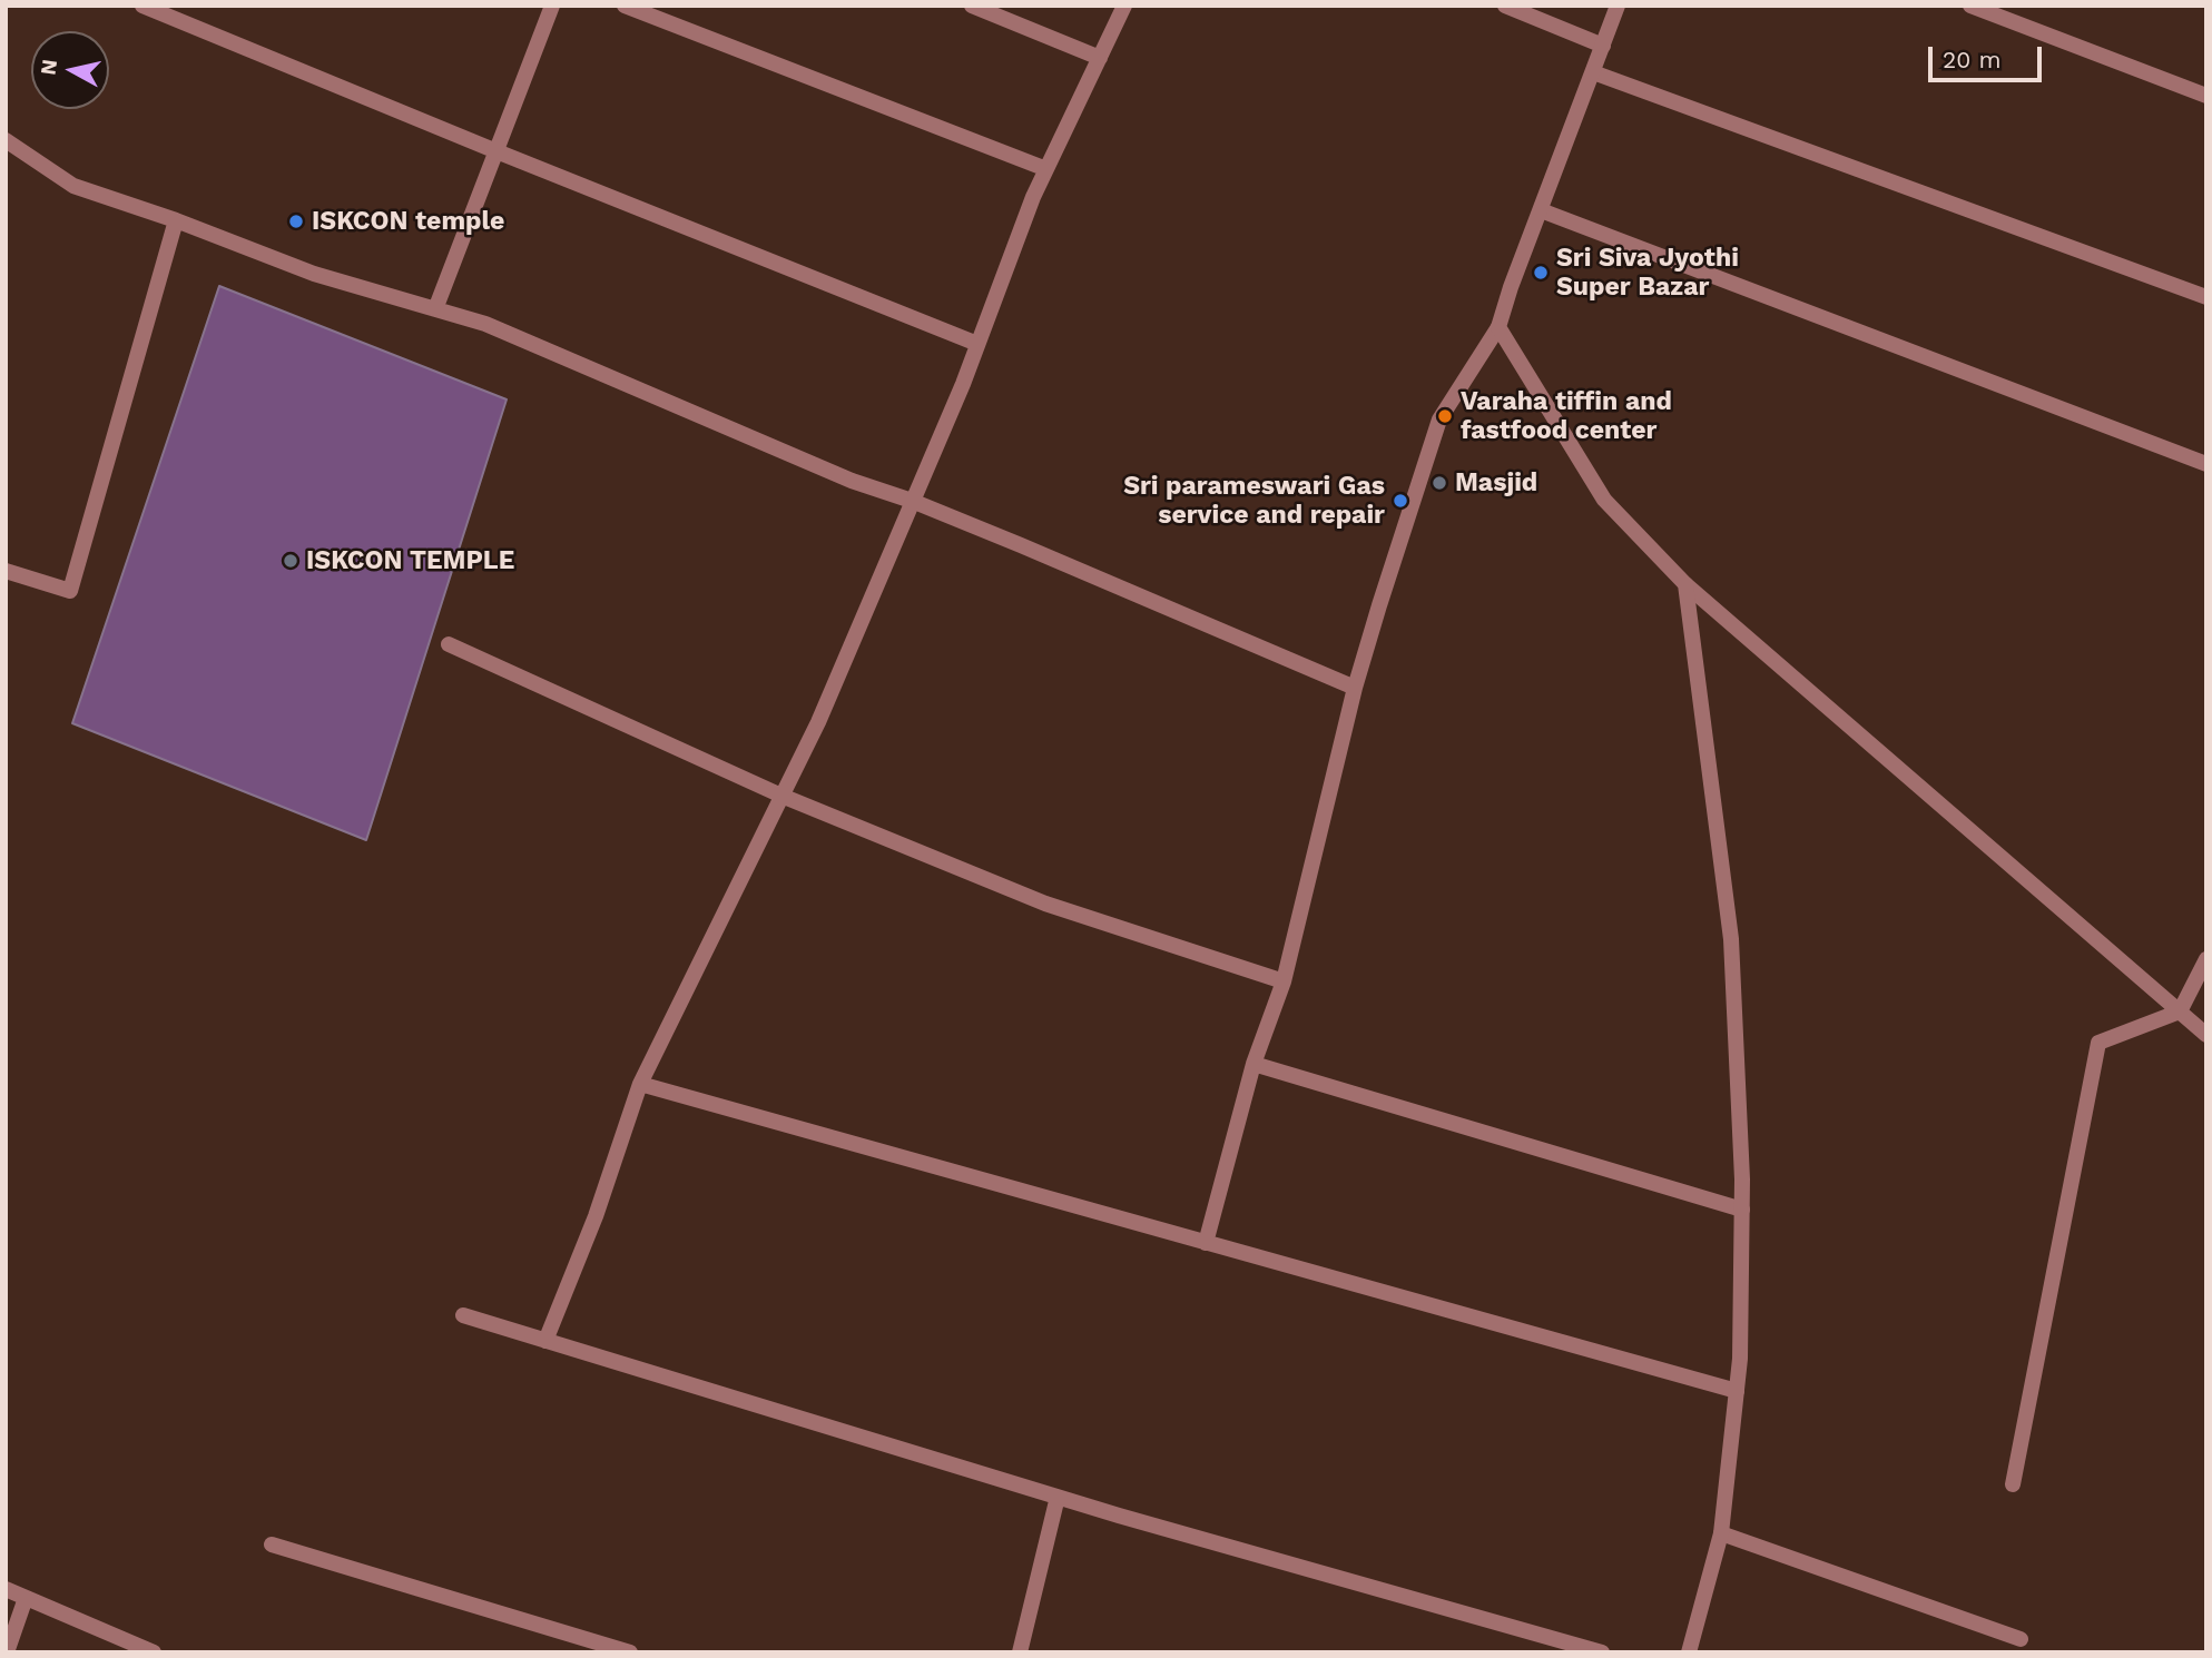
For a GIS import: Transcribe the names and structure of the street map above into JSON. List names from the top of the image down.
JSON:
{
  "places": [
    "ISKCON temple",
    "Sri Siva Jyothi Super Bazar",
    "Varaha tiffin and fastfood center",
    "Masjid",
    "Sri parameswari Gas service and repair",
    "ISKCON TEMPLE"
  ],
  "scale_bar": "20 m",
  "north": "left"
}
